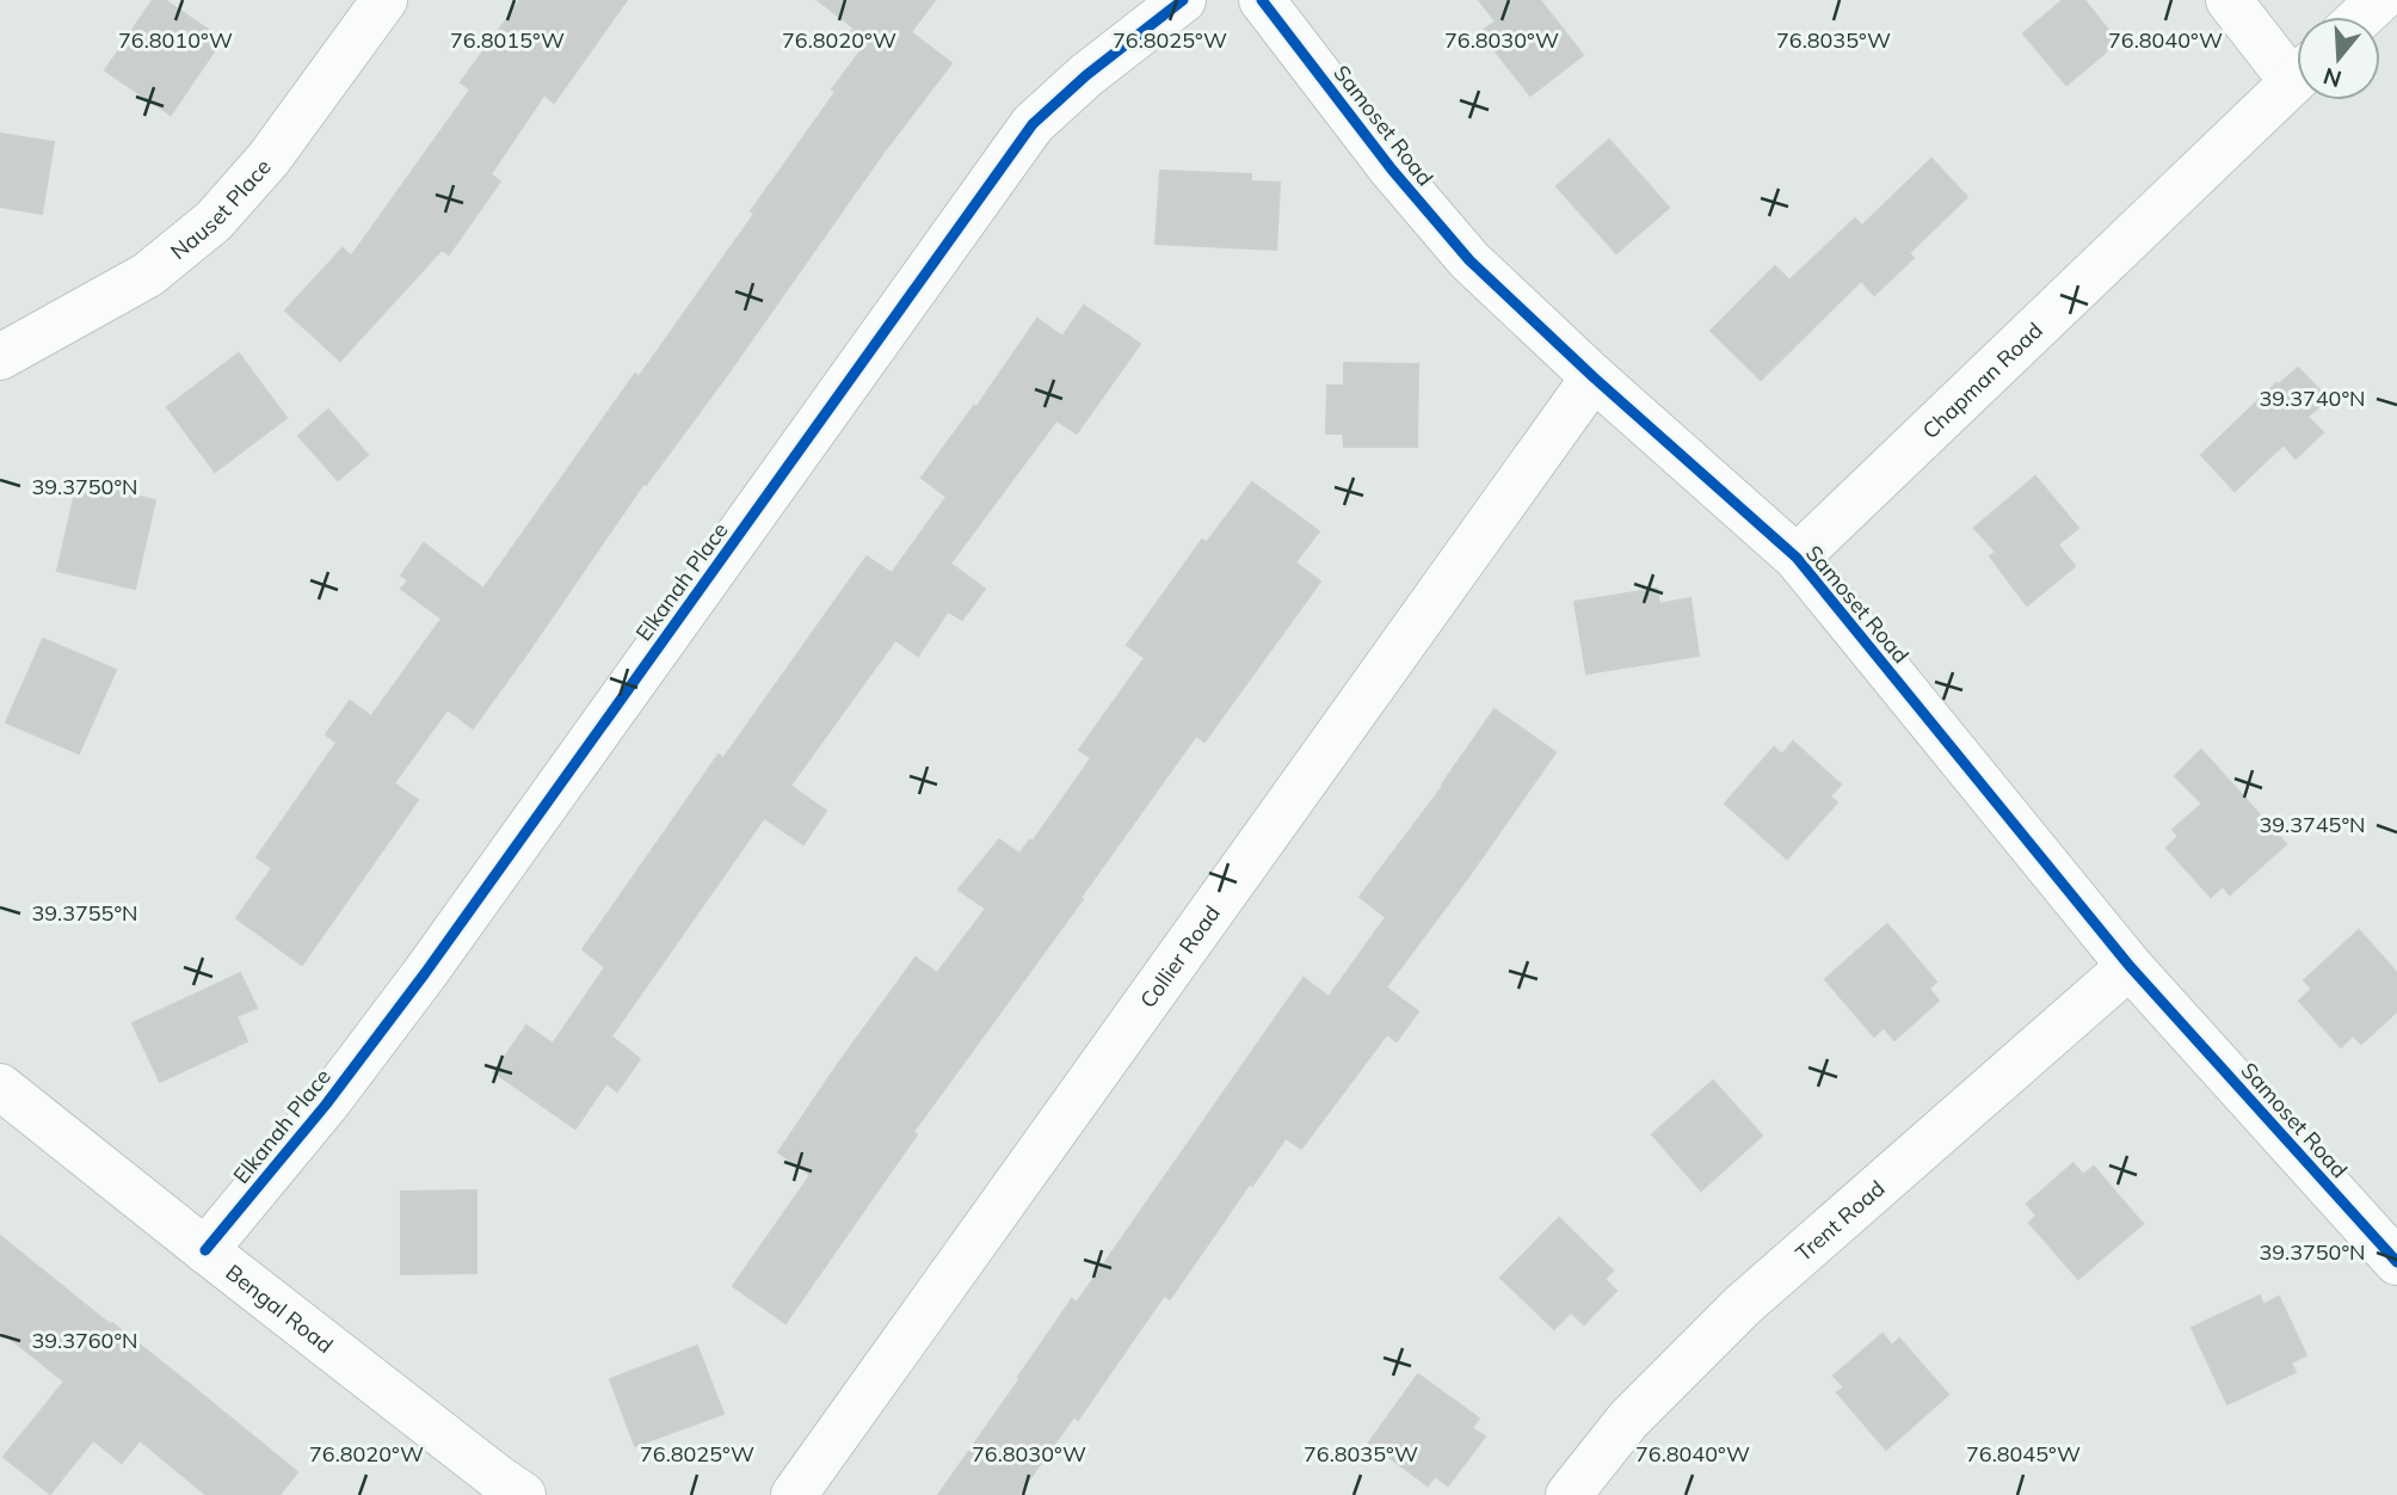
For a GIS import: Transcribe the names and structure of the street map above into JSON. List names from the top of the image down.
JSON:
{
  "streets": {
    "street": [
      "Samoset Road",
      "Nauset Place",
      "Chapman Road",
      "Elkanah Place",
      "Collier Road",
      "Trent Road",
      "Bengal Road"
    ]
  },
  "crossings": [
    ["Samoset Road", "Chapman Road"],
    ["Samoset Road", "Collier Road"],
    ["Samoset Road", "Trent Road"],
    ["Elkanah Place", "Bengal Road"]
  ],
  "north": "bottom",
  "coordinates": [
    "76.8010°W",
    "76.8015°W",
    "76.8020°W",
    "76.8025°W",
    "76.8030°W",
    "76.8035°W",
    "76.8040°W",
    "39.3740°N",
    "39.3750°N",
    "39.3745°N",
    "39.3755°N",
    "39.3760°N",
    "76.8045°W"
  ]
}
